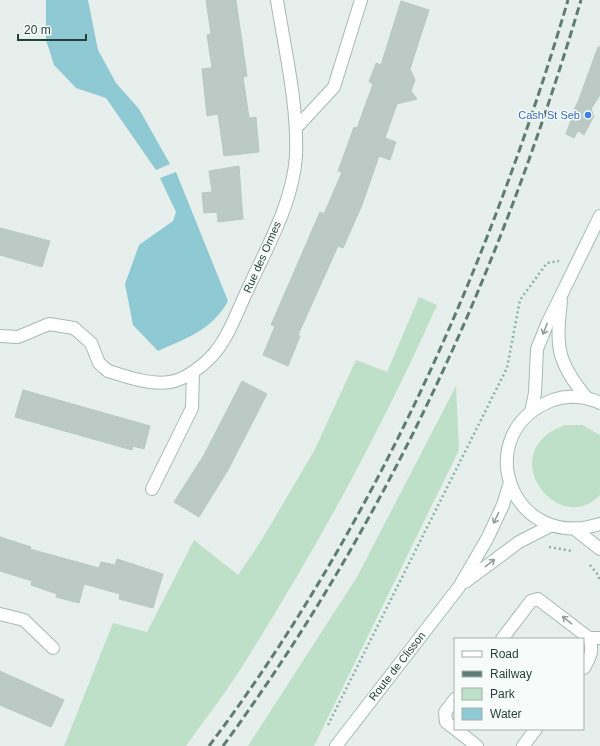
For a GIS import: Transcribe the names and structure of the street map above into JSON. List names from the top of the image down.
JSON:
{
  "streets": {
    "main road": ["Rue des Ormes", "Route de Clisson"]
  },
  "places": ["Cash St Seb"],
  "legend": [
    "Road",
    "Railway",
    "Park",
    "Water"
  ],
  "scale_bar": "20 m"
}
